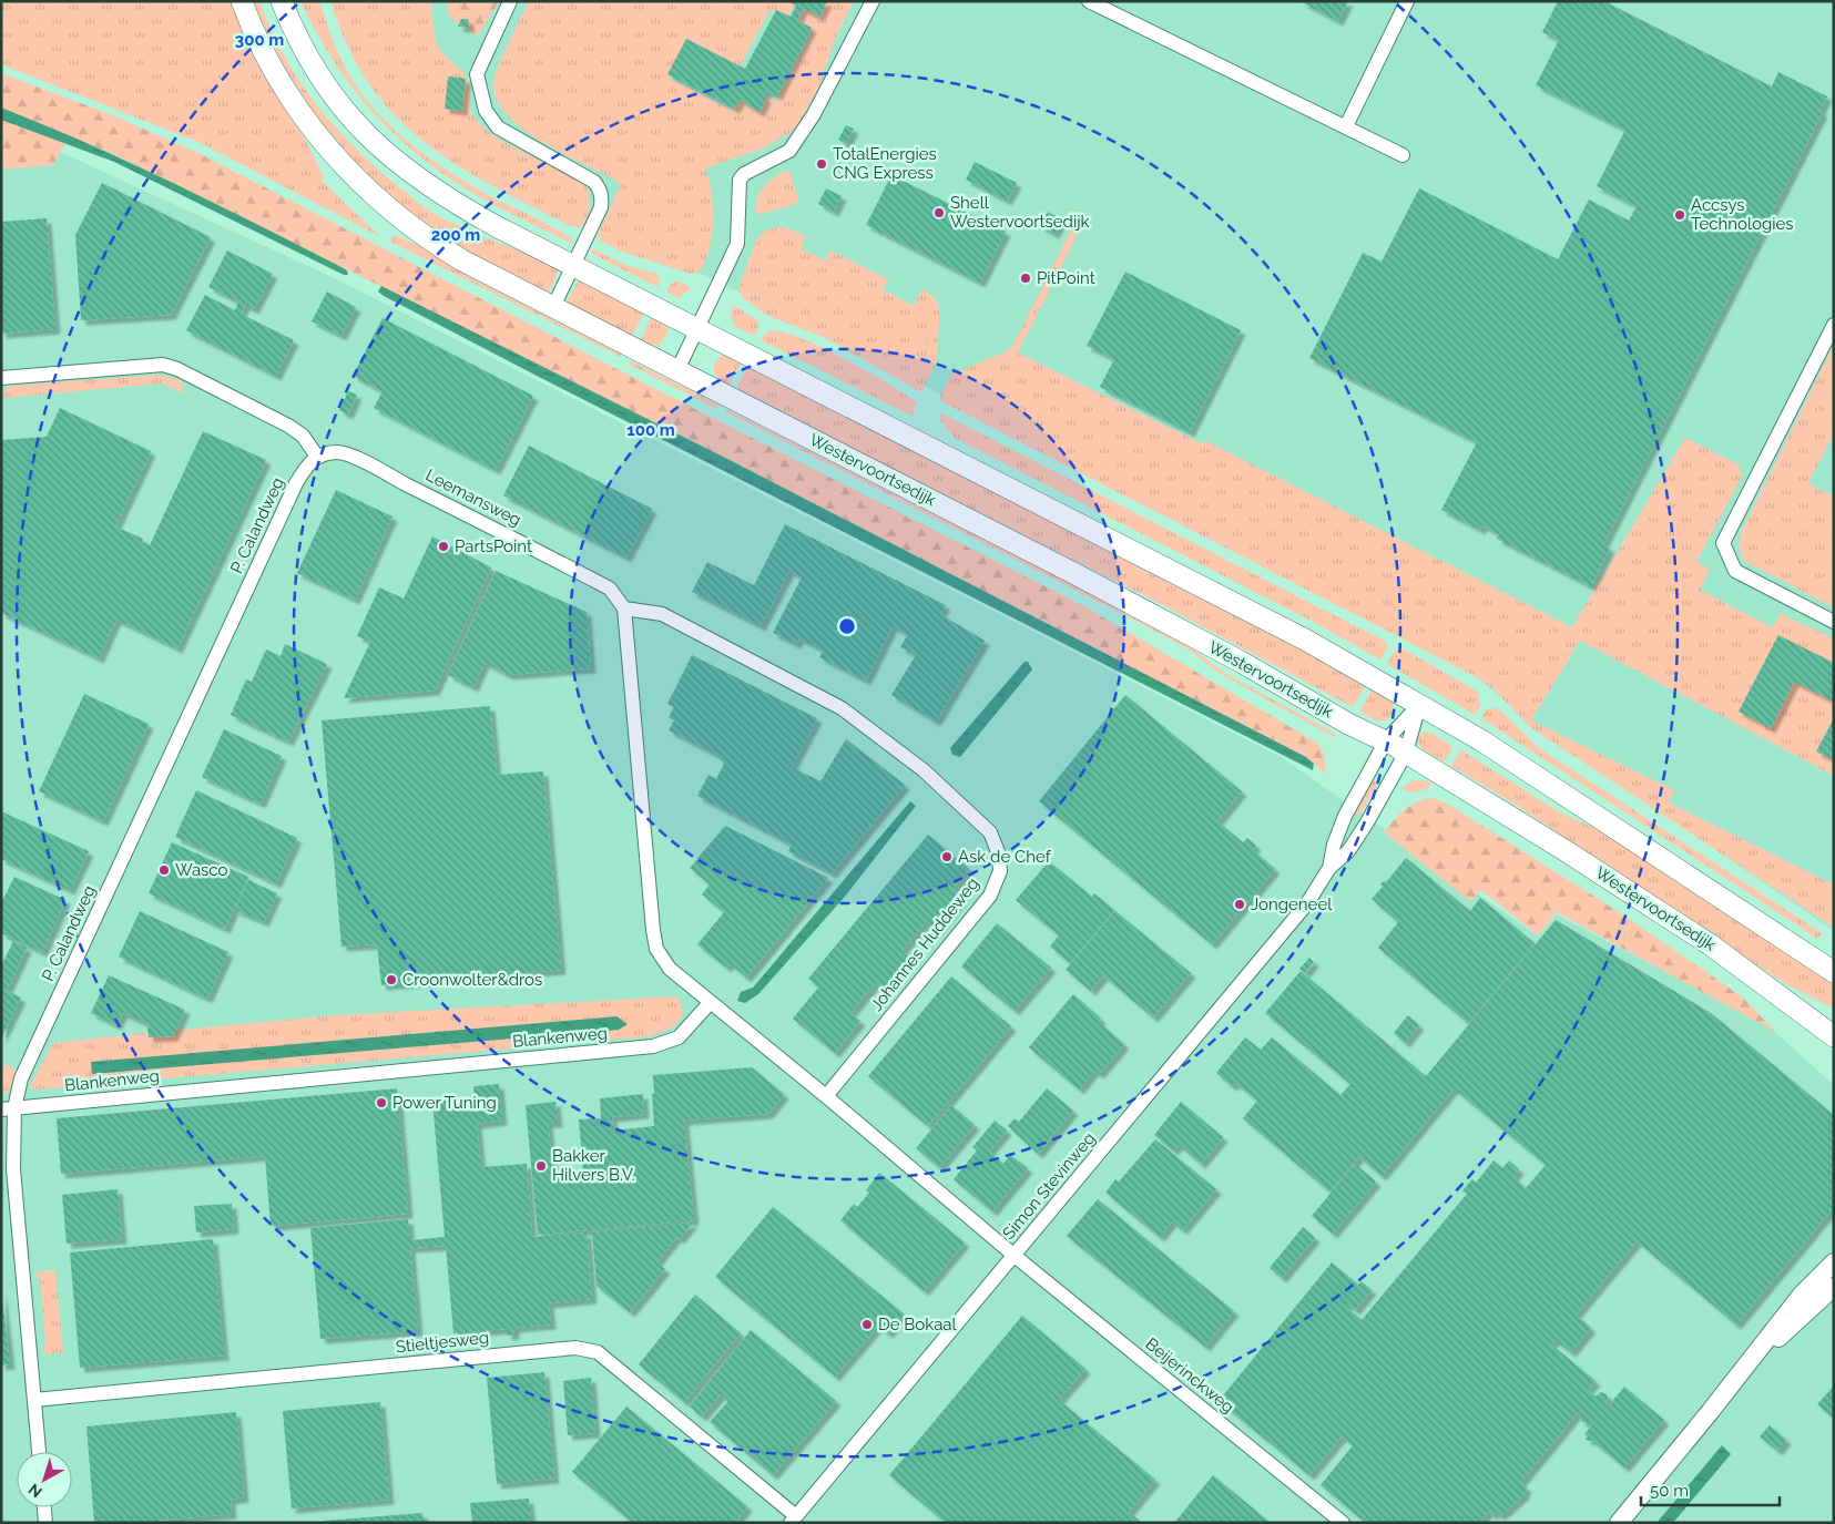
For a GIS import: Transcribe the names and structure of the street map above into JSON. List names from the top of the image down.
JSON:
{
  "streets": {
    "main road": ["Westervoortsedijk"],
    "street": [
      "Leemansweg",
      "P. Calandweg",
      "Johannes Huddeweg",
      "Blankenweg",
      "Simon Stevinweg",
      "Stieltjesweg",
      "Beijerinckweg"
    ]
  },
  "crossings": [
    ["Westervoortsedijk", "Simon Stevinweg"],
    ["Leemansweg", "P. Calandweg"],
    ["Leemansweg", "Johannes Huddeweg"],
    ["P. Calandweg", "Blankenweg"],
    ["P. Calandweg", "Stieltjesweg"],
    ["Simon Stevinweg", "Stieltjesweg"],
    ["Simon Stevinweg", "Beijerinckweg"]
  ],
  "places": [
    "TotalEnergies CNG Express",
    "Shell Westervoortsedijk",
    "Accsys Technologies",
    "PitPoint",
    "PartsPoint",
    "Ask de Chef",
    "Wasco",
    "Jongeneel",
    "Croonwolter&dros",
    "Power Tuning",
    "Bakker Hilvers B.V.",
    "De Bokaal"
  ],
  "scale_bar": "50 m",
  "north": "bottom left",
  "rings": ["300 m", "200 m", "100 m"]
}
